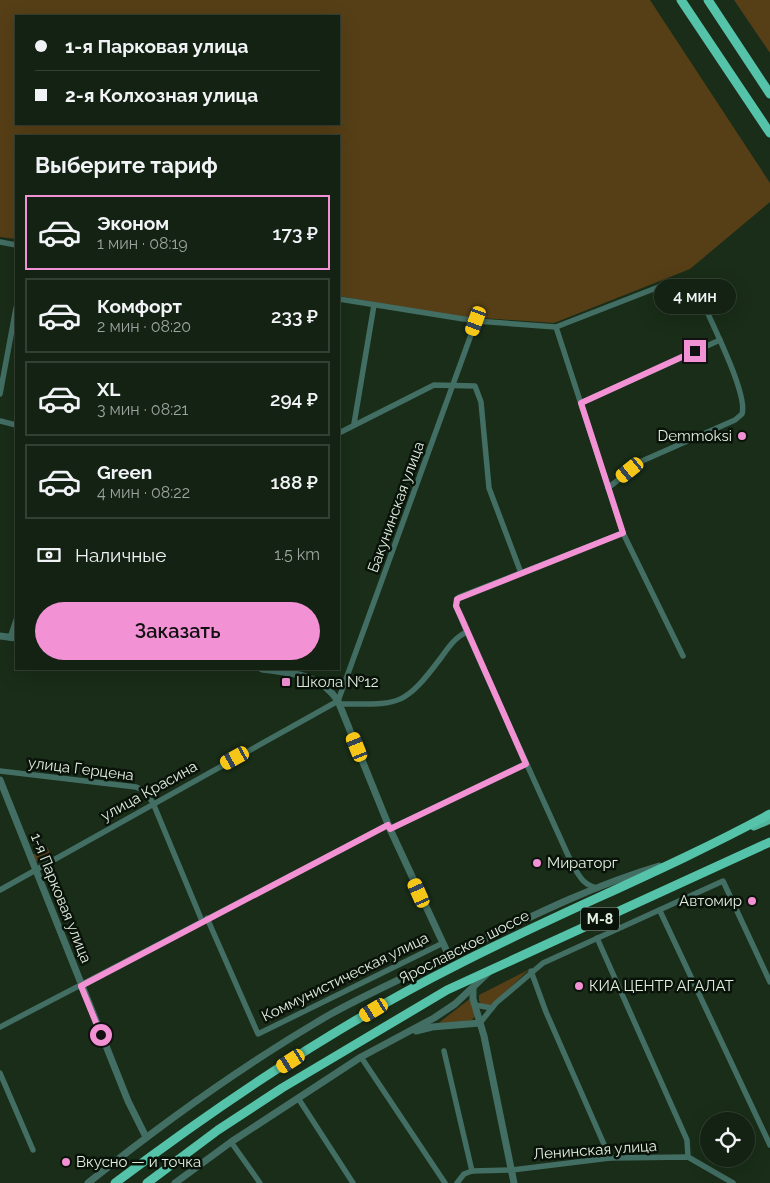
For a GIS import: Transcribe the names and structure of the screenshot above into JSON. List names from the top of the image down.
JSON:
{
  "streets": {
    "highway": ["М-8", "Ярославское шоссе"],
    "street": [
      "Бакунинская улица",
      "улица Герцена",
      "улица Красина",
      "1-я Парковая улица",
      "Коммунистическая улица",
      "Ленинская улица"
    ]
  },
  "crossings": [
    ["Бакунинская улица", "улица Красина"],
    ["улица Герцена", "улица Красина"],
    ["улица Красина", "1-я Парковая улица"]
  ],
  "places": {
    "other": [
      "Demmoksi",
      "Мираторг",
      "Автомир",
      "КИА ЦЕНТР АГАЛАТ",
      "Вкусно — и точка"
    ],
    "transit": ["Школа №12"]
  },
  "page": {
    "banner": ["1-я Парковая улица", "2-я Колхозная улица"],
    "heading": "Выберите тариф",
    "list": [
      {
        "name": "Эконом",
        "note": "1 мин · 08:19",
        "value": "173 ₽"
      },
      {
        "name": "Комфорт",
        "note": "2 мин · 08:20",
        "value": "233 ₽"
      },
      {
        "name": "XL",
        "note": "3 мин · 08:21",
        "value": "294 ₽"
      },
      {
        "name": "Green",
        "note": "4 мин · 08:22",
        "value": "188 ₽"
      }
    ],
    "bubble": "4 мин",
    "pay": ["Наличные", "1.5 km"],
    "buttons": "Заказать"
  }
}
